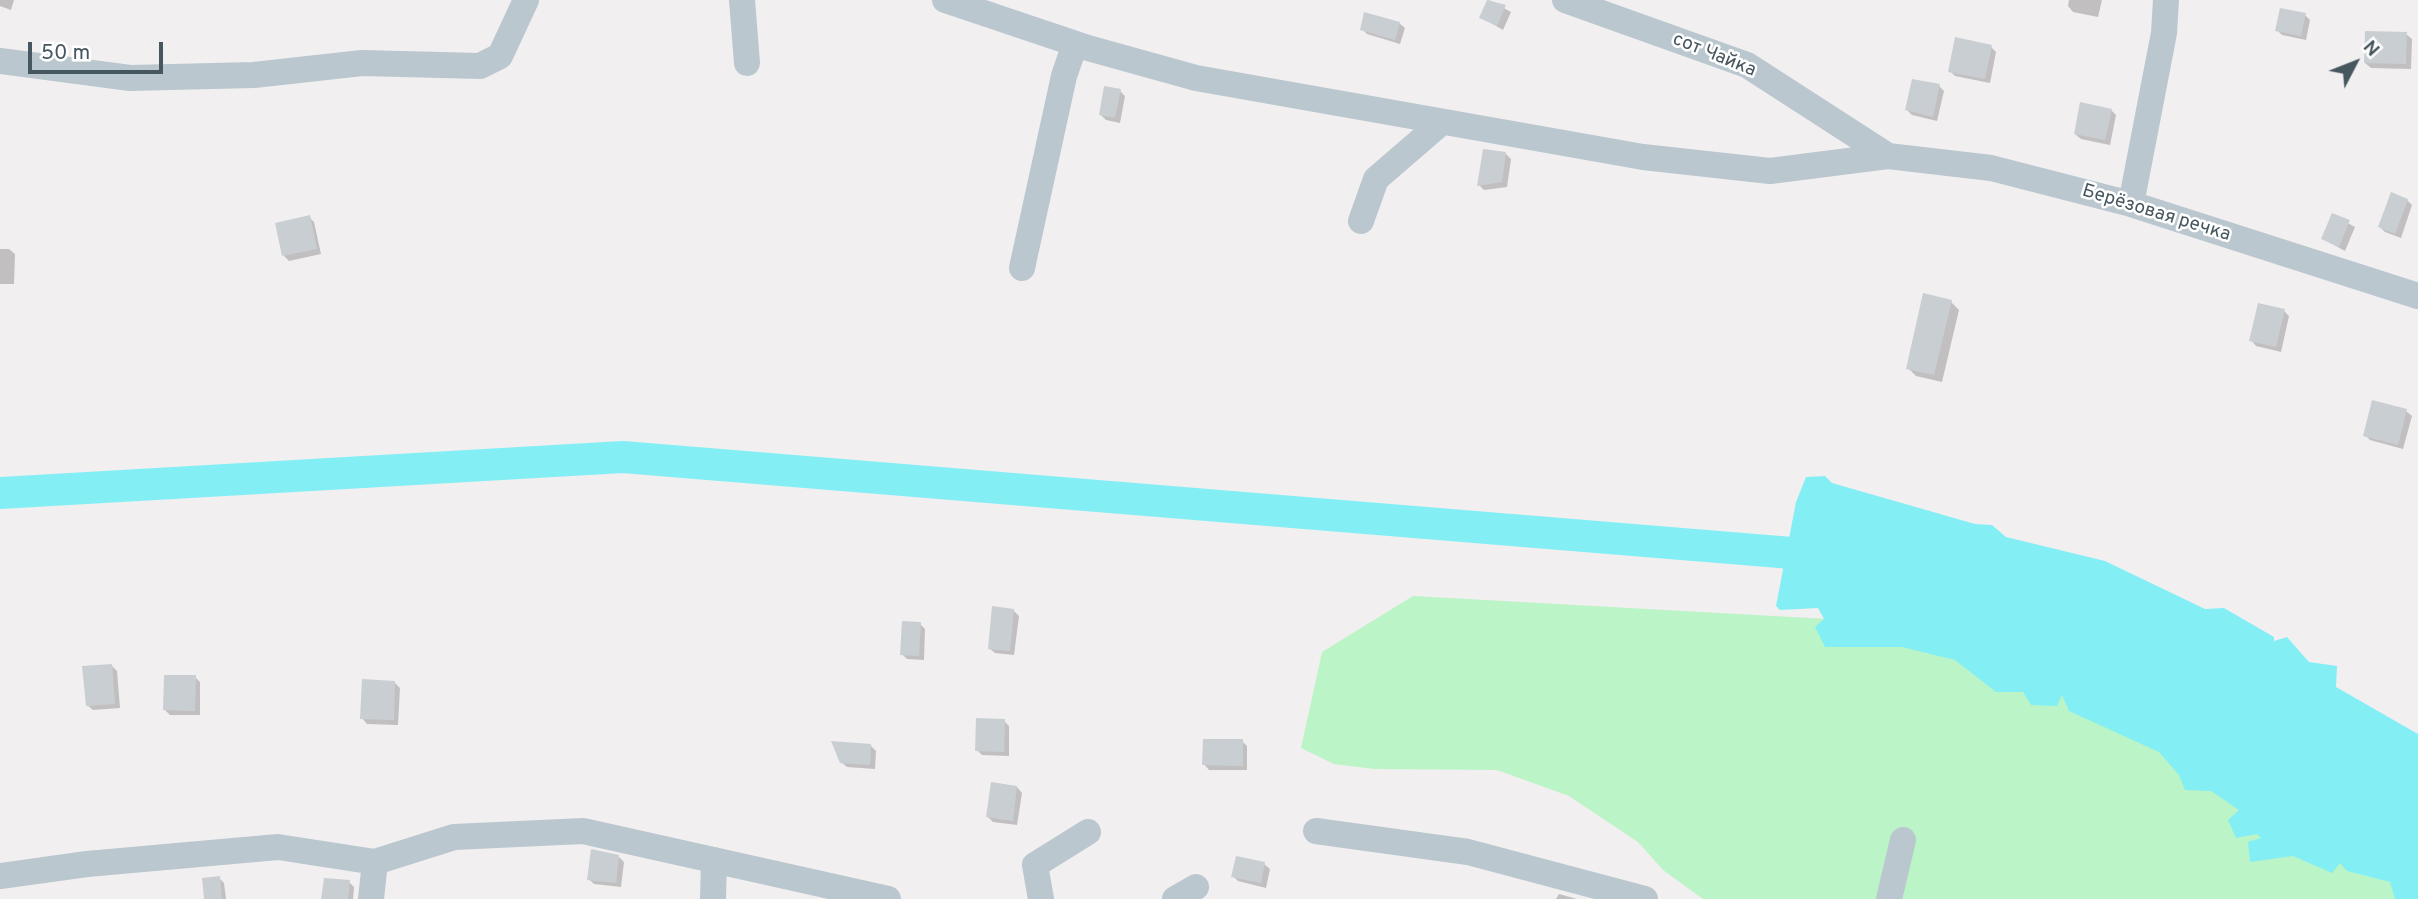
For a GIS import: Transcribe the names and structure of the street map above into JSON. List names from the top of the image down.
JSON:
{
  "streets": {
    "street": ["сот Чайка", "Берёзовая речка"]
  },
  "crossings": [
    ["сот Чайка", "Берёзовая речка"]
  ],
  "scale_bar": "50 m",
  "north": "top right"
}
